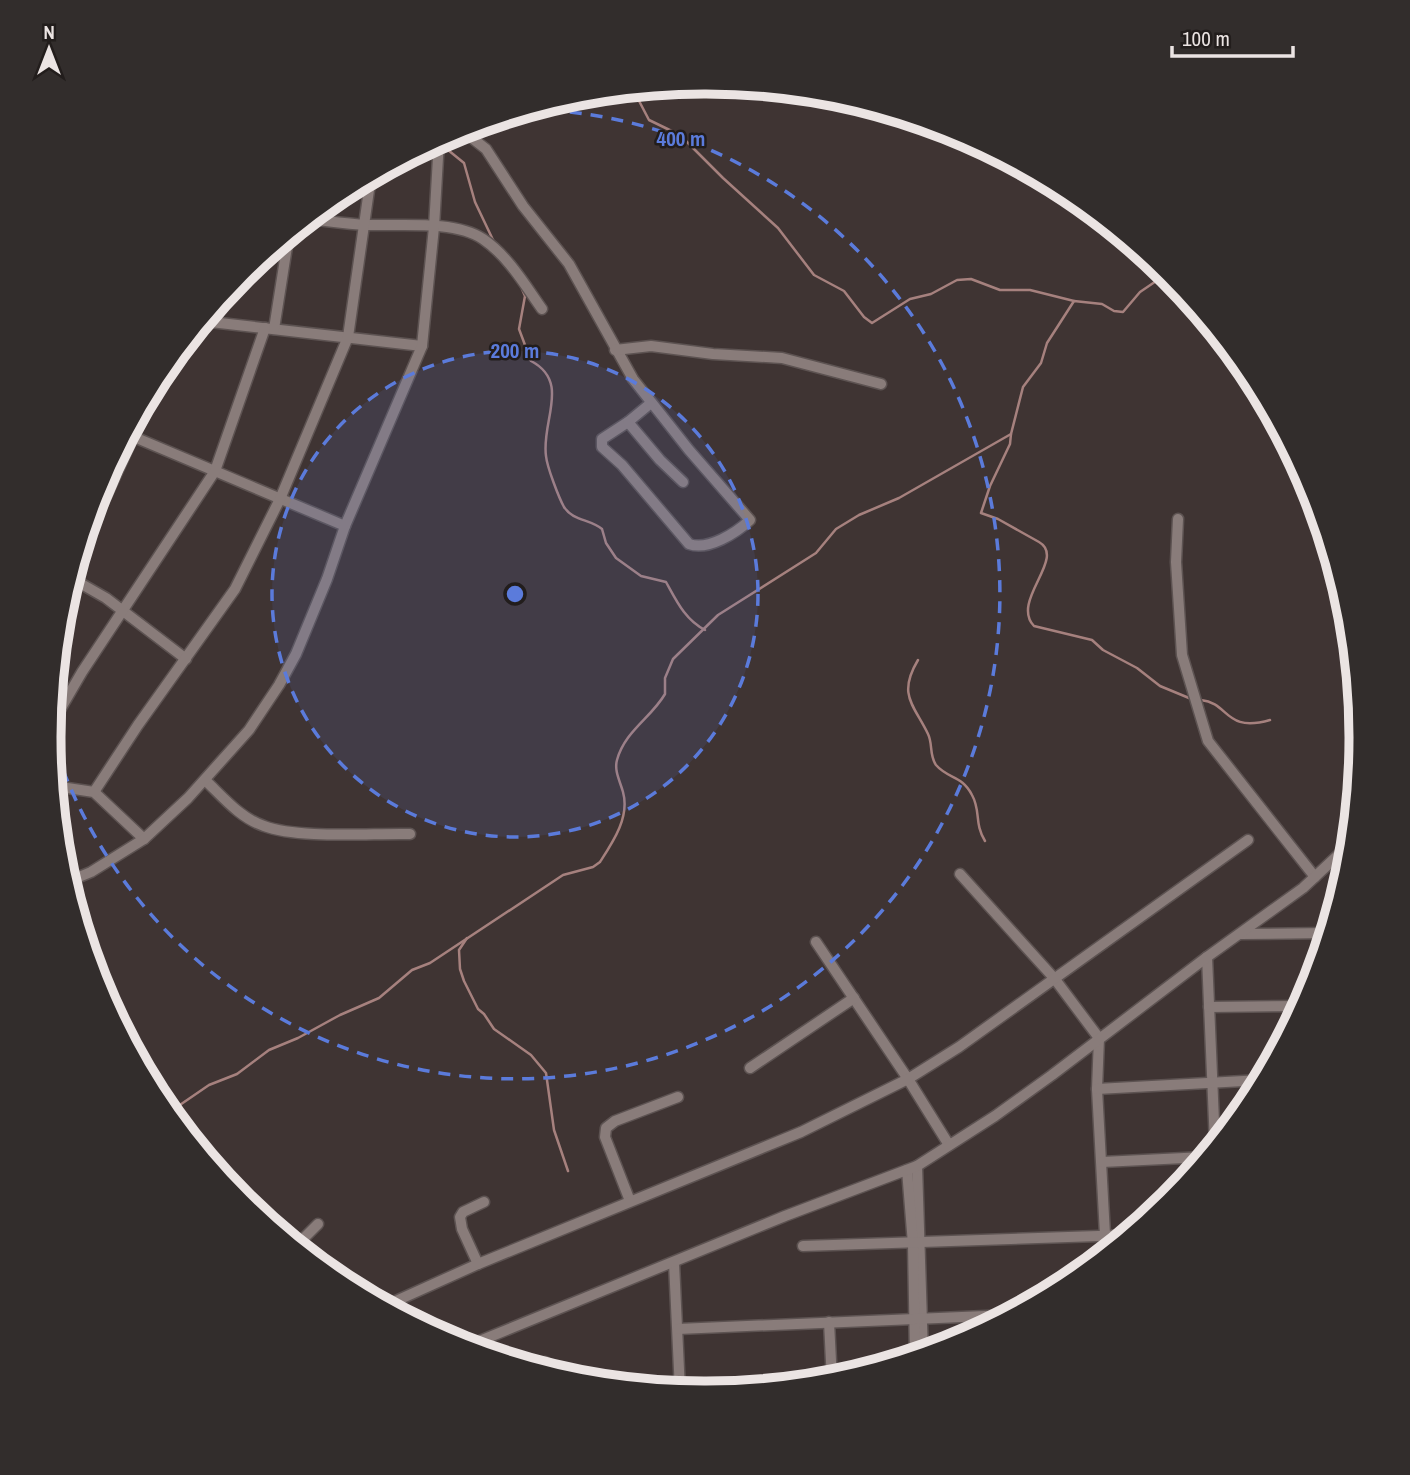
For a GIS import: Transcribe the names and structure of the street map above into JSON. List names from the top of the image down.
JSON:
{
  "scale_bar": "100 m",
  "north": "top",
  "rings": ["400 m", "200 m"]
}
